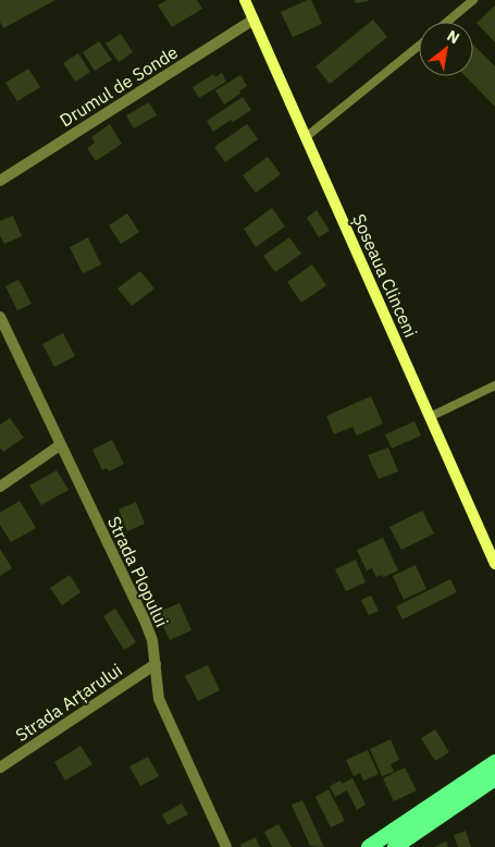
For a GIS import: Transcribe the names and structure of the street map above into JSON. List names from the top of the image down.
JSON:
{
  "streets": {
    "main road": ["Șoseaua Clinceni"],
    "street": ["Drumul de Sonde", "Strada Plopului", "Strada Arțarului"]
  },
  "crossings": [
    ["Drumul de Sonde", "Șoseaua Clinceni"],
    ["Strada Plopului", "Strada Arțarului"]
  ],
  "north": "top right"
}
